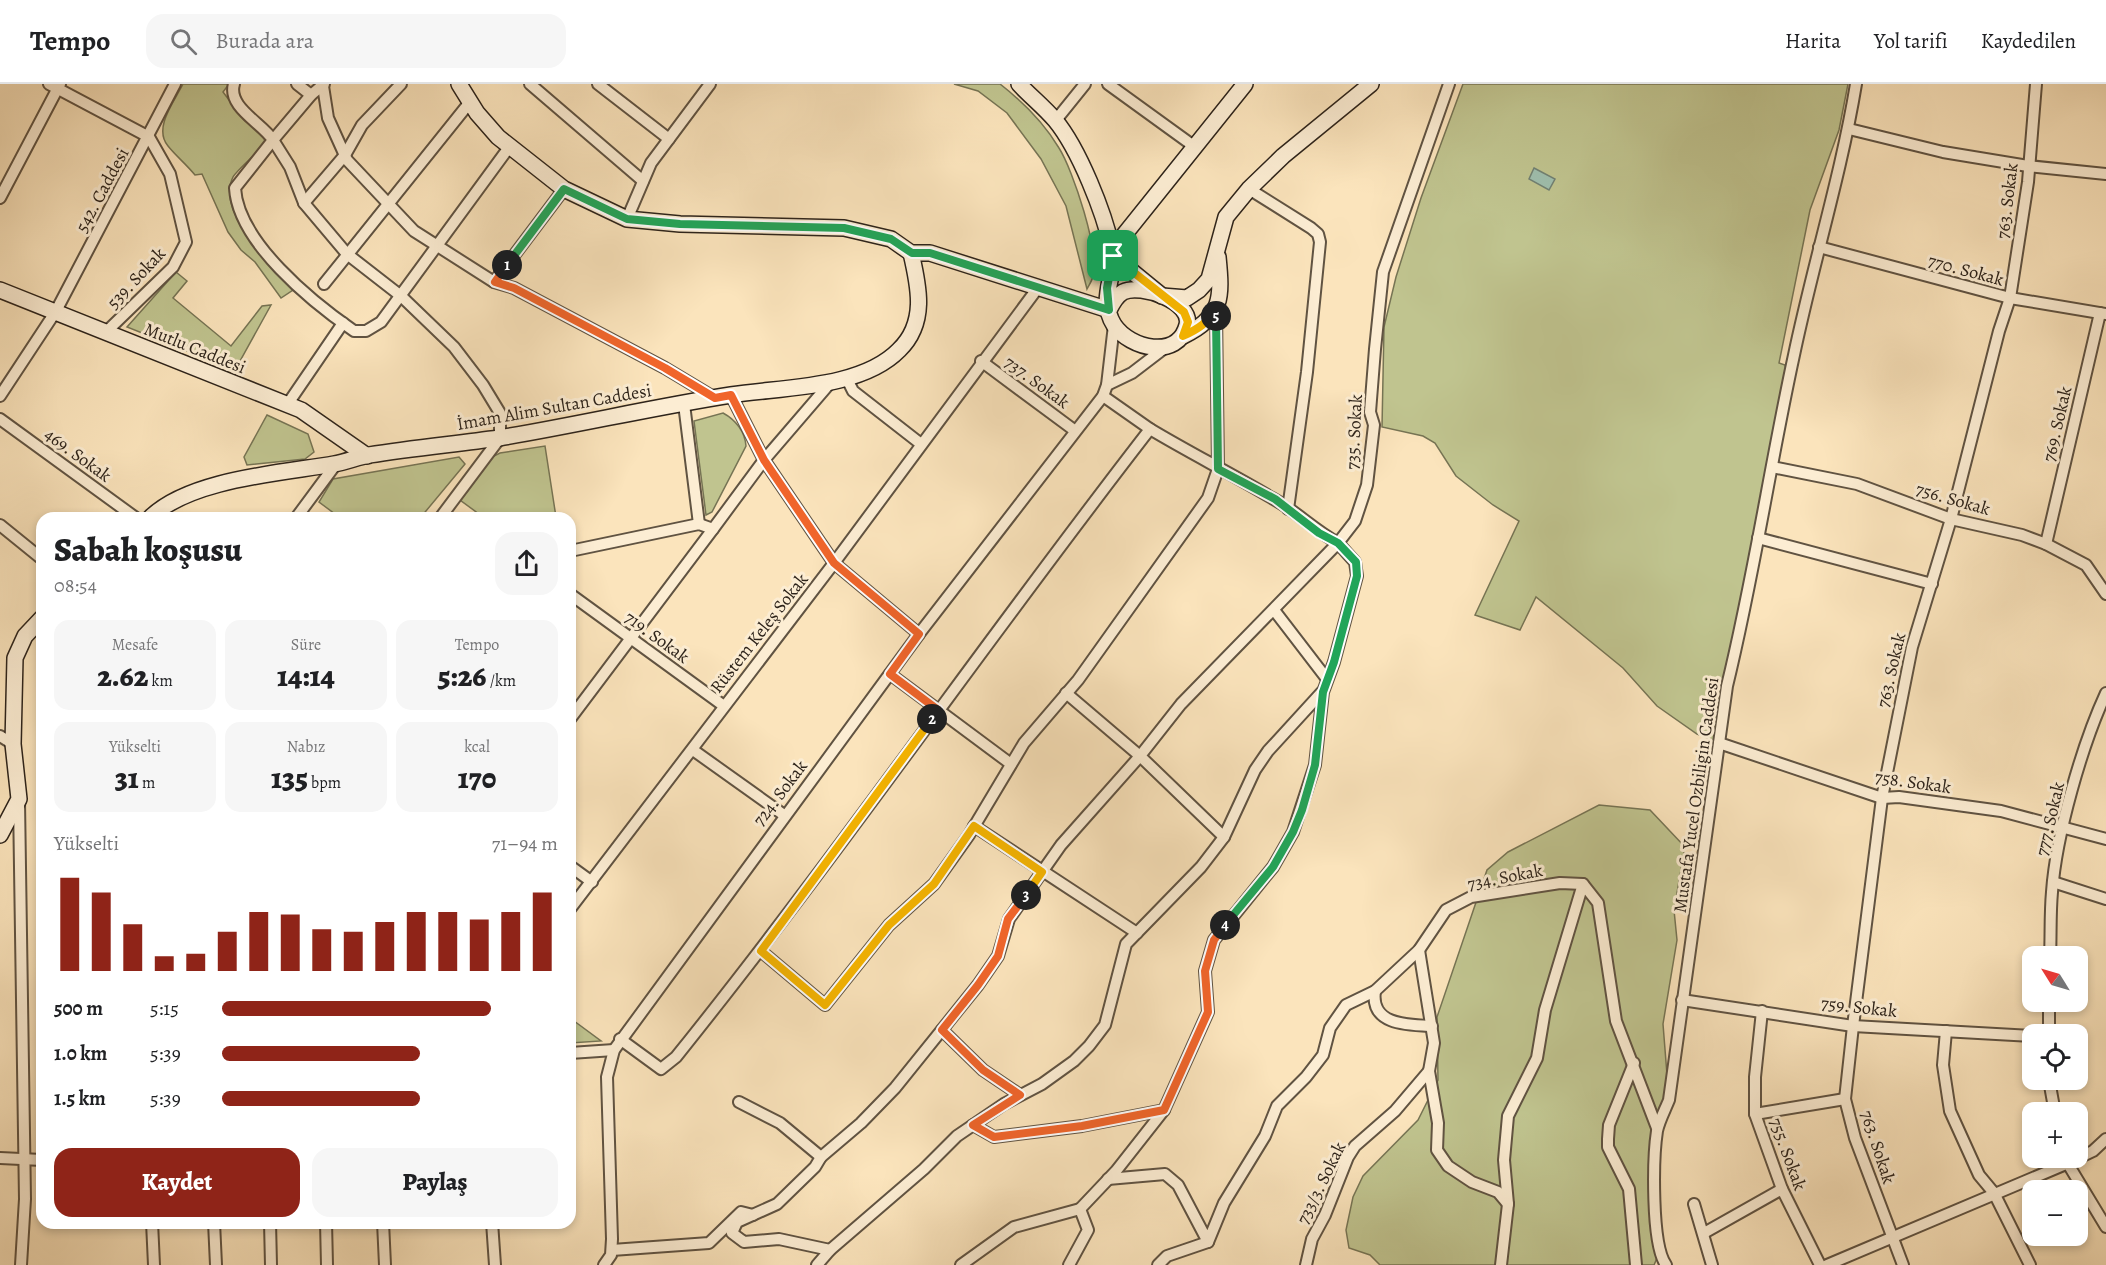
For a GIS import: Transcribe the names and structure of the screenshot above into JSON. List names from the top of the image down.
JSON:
{
  "streets": {
    "street": [
      "542. Caddesi",
      "763. Sokak",
      "770. Sokak",
      "539. Sokak",
      "Mutlu Caddesi",
      "737. Sokak",
      "İmam Alim Sultan Caddesi",
      "769. Sokak",
      "735. Sokak",
      "469. Sokak",
      "756. Sokak",
      "Rüstem Keleş Sokak",
      "719. Sokak",
      "758. Sokak",
      "724. Sokak",
      "Mustafa Yucel Ozbiligin Caddesi",
      "777. Sokak",
      "734. Sokak",
      "759. Sokak",
      "755. Sokak",
      "733/3. Sokak"
    ]
  },
  "crossings": [
    ["542. Caddesi", "539. Sokak"],
    ["542. Caddesi", "Mutlu Caddesi"],
    ["763. Sokak", "770. Sokak"],
    ["763. Sokak", "756. Sokak"],
    ["763. Sokak", "758. Sokak"],
    ["763. Sokak", "759. Sokak"],
    ["770. Sokak", "769. Sokak"],
    ["770. Sokak", "Mustafa Yucel Ozbiligin Caddesi"],
    ["539. Sokak", "Mutlu Caddesi"],
    ["Mutlu Caddesi", "İmam Alim Sultan Caddesi"],
    ["737. Sokak", "Rüstem Keleş Sokak"],
    ["737. Sokak", "724. Sokak"],
    ["769. Sokak", "756. Sokak"],
    ["756. Sokak", "Mustafa Yucel Ozbiligin Caddesi"],
    ["Rüstem Keleş Sokak", "719. Sokak"],
    ["758. Sokak", "Mustafa Yucel Ozbiligin Caddesi"],
    ["758. Sokak", "777. Sokak"],
    ["Mustafa Yucel Ozbiligin Caddesi", "759. Sokak"],
    ["759. Sokak", "755. Sokak"]
  ],
  "north": "top left",
  "page": {
    "header": "Tempo",
    "search": "Burada ara",
    "nav": ["Harita", "Yol tarifi", "Kaydedilen"],
    "pins": [
      "1",
      "5",
      "2",
      "3",
      "4"
    ],
    "heading": ["Sabah koşusu", "08:54"],
    "stats": [
      ["Mesafe", "2.62 km"],
      ["Süre", "14:14"],
      ["Tempo", "5:26 /km"],
      ["Yükselti", "31 m"],
      ["Nabız", "135 bpm"],
      ["kcal", "170"]
    ],
    "chart": ["Yükselti", "71–94 m"],
    "map_buttons": ["+", "−"],
    "list": [
      {
        "name": "500 m",
        "note": "5:15"
      },
      {
        "name": "1.0 km",
        "note": "5:39"
      },
      {
        "name": "1.5 km",
        "note": "5:39"
      }
    ],
    "buttons": ["Kaydet", "Paylaş"]
  }
}
